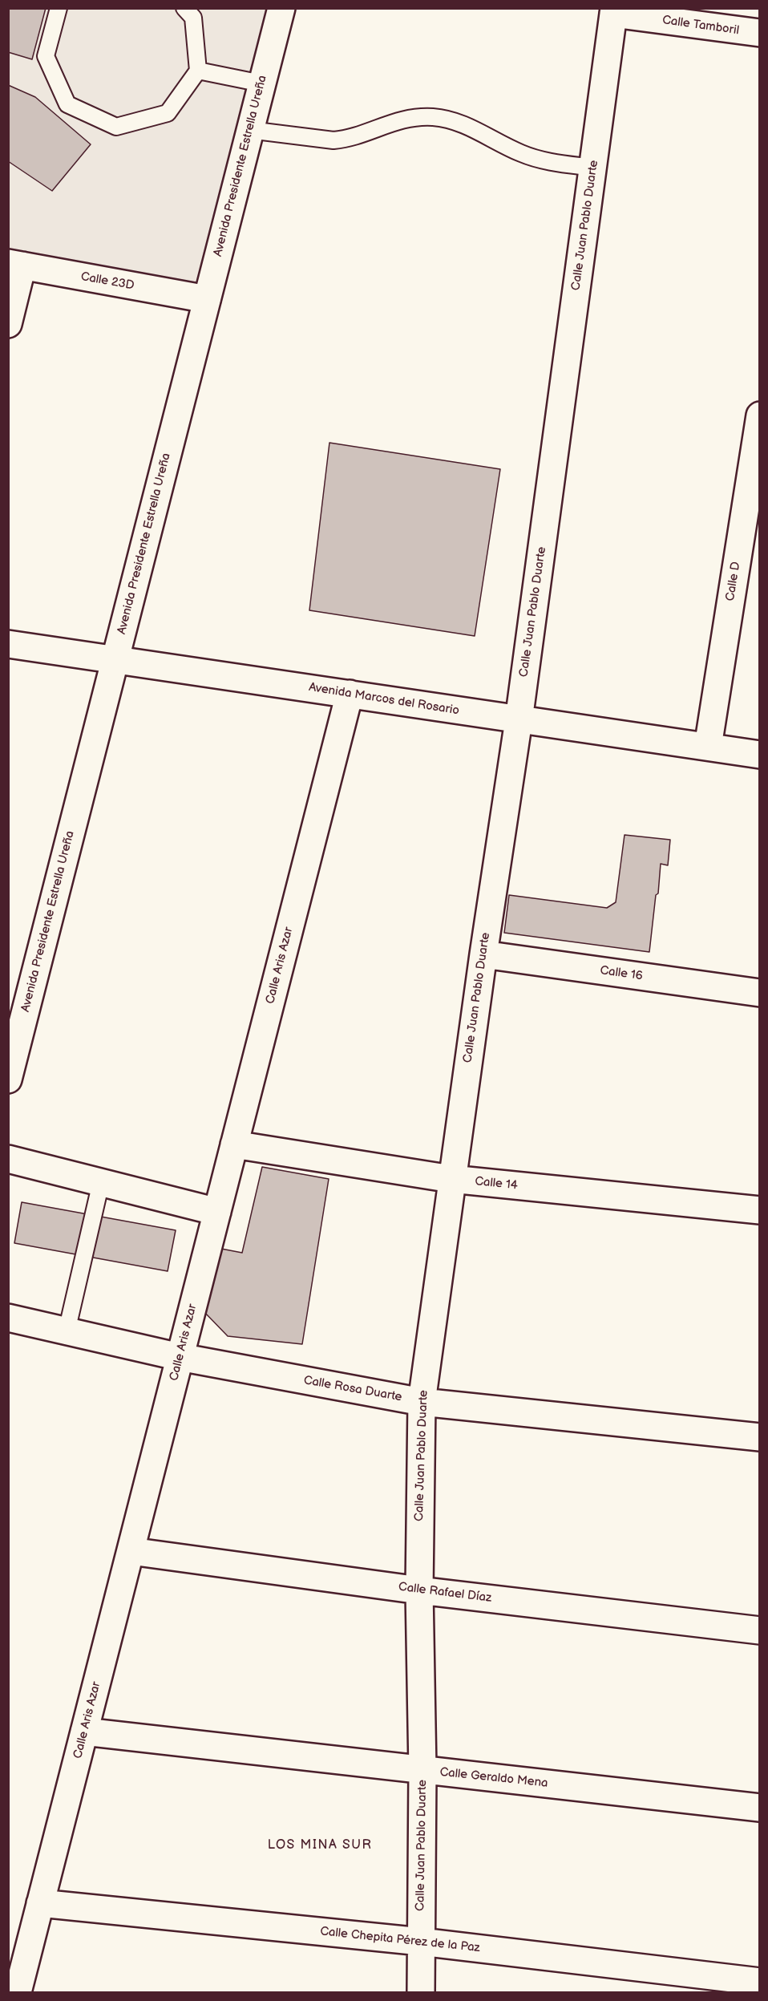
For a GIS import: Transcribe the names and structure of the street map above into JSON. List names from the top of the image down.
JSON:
{
  "streets": {
    "street": [
      "Calle Tamboril",
      "Avenida Presidente Estrella Ureña",
      "Calle Juan Pablo Duarte",
      "Calle 23D",
      "Calle D",
      "Avenida Marcos del Rosario",
      "Calle Aris Azar",
      "Calle 16",
      "Calle 14",
      "Calle Rosa Duarte",
      "Calle Rafael Díaz",
      "Calle Geraldo Mena",
      "Calle Chepita Pérez de la Paz"
    ]
  },
  "crossings": [
    ["Calle Tamboril", "Calle Juan Pablo Duarte"],
    ["Avenida Presidente Estrella Ureña", "Calle 23D"],
    ["Avenida Presidente Estrella Ureña", "Avenida Marcos del Rosario"],
    ["Calle Juan Pablo Duarte", "Avenida Marcos del Rosario"],
    ["Calle Juan Pablo Duarte", "Calle 16"],
    ["Calle Juan Pablo Duarte", "Calle 14"],
    ["Calle Juan Pablo Duarte", "Calle Rosa Duarte"],
    ["Calle Juan Pablo Duarte", "Calle Rafael Díaz"],
    ["Calle Juan Pablo Duarte", "Calle Geraldo Mena"],
    ["Calle Juan Pablo Duarte", "Calle Chepita Pérez de la Paz"],
    ["Calle D", "Avenida Marcos del Rosario"],
    ["Avenida Marcos del Rosario", "Calle Aris Azar"],
    ["Calle Aris Azar", "Calle 14"],
    ["Calle Aris Azar", "Calle Rosa Duarte"],
    ["Calle Aris Azar", "Calle Rafael Díaz"],
    ["Calle Aris Azar", "Calle Geraldo Mena"],
    ["Calle Aris Azar", "Calle Chepita Pérez de la Paz"]
  ],
  "districts": ["LOS MINA SUR"]
}
